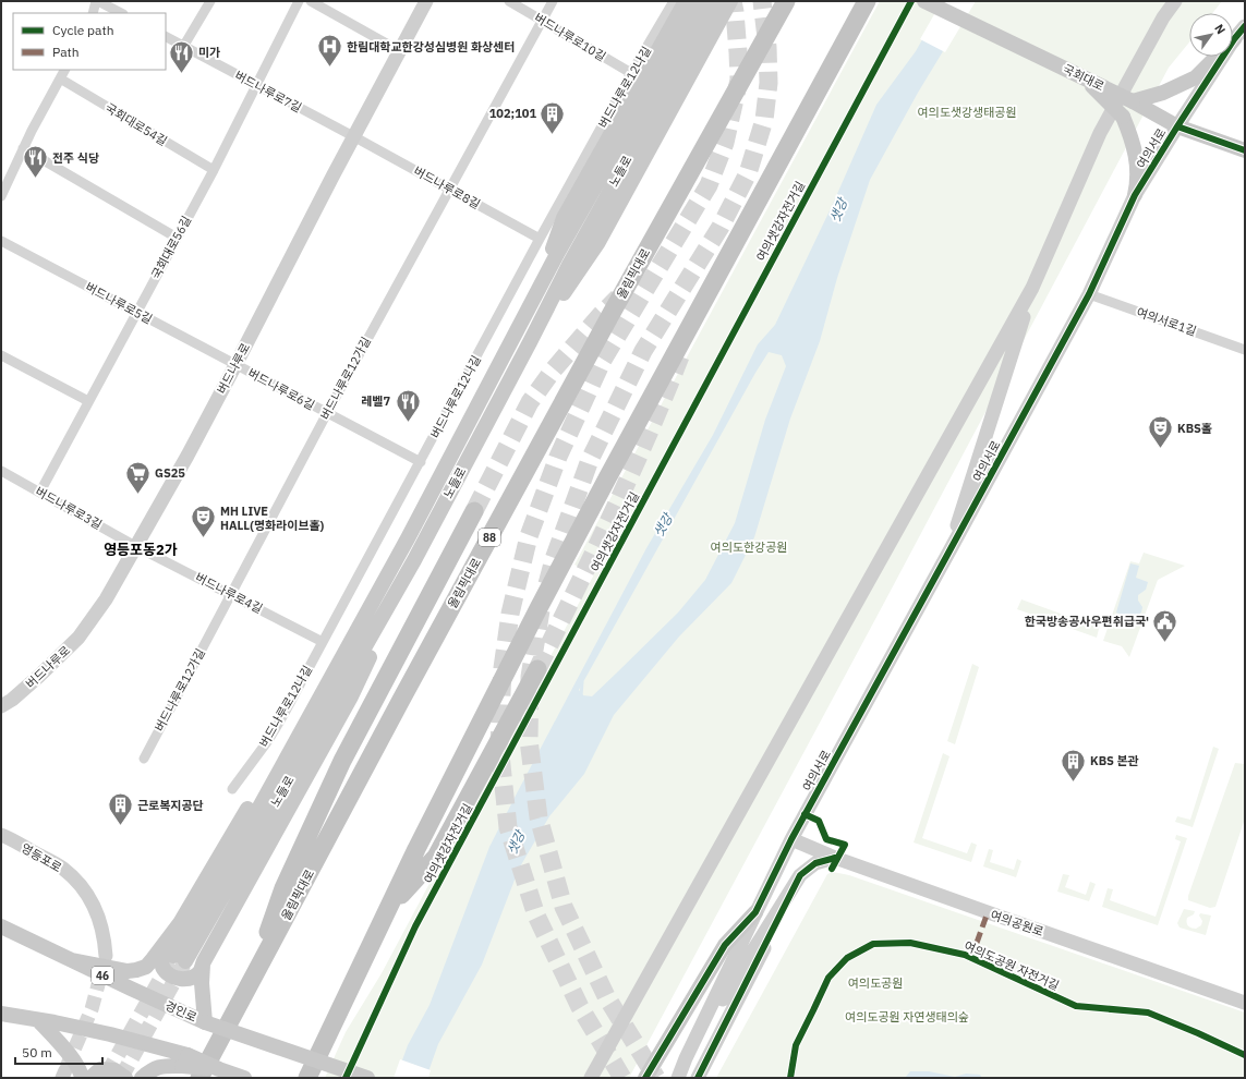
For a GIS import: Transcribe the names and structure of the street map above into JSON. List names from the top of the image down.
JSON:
{
  "streets": {
    "highway": ["올림픽대로", "88"],
    "main road": [
      "국회대로",
      "여의서로",
      "노들로",
      "버드나루로",
      "영등포로",
      "여의공원로",
      "46",
      "경인로"
    ],
    "street": [
      "버드나루로10길",
      "버드나루로12나길",
      "버드나루로7길",
      "국회대로54길",
      "버드나루로8길",
      "국회대로56길",
      "버드나루로5길",
      "여의서로1길",
      "버드나루로12가길",
      "버드나루로6길",
      "버드나루로3길",
      "버드나루로4길"
    ],
    "cycle path": ["여의샛강자전거길", "여의도공원 자전거길"]
  },
  "crossings": [
    ["버드나루로10길", "버드나루로12나길"],
    ["버드나루로10길", "버드나루로12가길"],
    ["국회대로", "여의서로"],
    ["버드나루로12나길", "버드나루로8길"],
    ["버드나루로12나길", "버드나루로6길"],
    ["버드나루로12나길", "버드나루로4길"],
    ["버드나루로7길", "버드나루로8길"],
    ["버드나루로7길", "국회대로56길"],
    ["버드나루로7길", "버드나루로"],
    ["국회대로54길", "국회대로56길"],
    ["여의서로", "여의서로1길"],
    ["여의서로", "여의공원로"],
    ["버드나루로8길", "버드나루로"],
    ["버드나루로8길", "버드나루로12가길"],
    ["국회대로56길", "버드나루로5길"],
    ["국회대로56길", "버드나루로3길"],
    ["버드나루로5길", "버드나루로"],
    ["버드나루로5길", "버드나루로6길"],
    ["버드나루로", "버드나루로6길"],
    ["버드나루로", "버드나루로3길"],
    ["버드나루로", "버드나루로4길"],
    ["버드나루로12가길", "버드나루로6길"],
    ["버드나루로12가길", "버드나루로4길"],
    ["버드나루로3길", "버드나루로4길"]
  ],
  "districts": ["영등포동2가"],
  "water": ["샛강"],
  "parks": [
    "여의도샛강생태공원",
    "여의도한강공원",
    "여의도공원",
    "여의도공원 자연생태의숲"
  ],
  "places": {
    "hospital": ["한림대학교한강성심병원 화상센터"],
    "restaurant": ["미가", "전주 식당", "레벨7"],
    "building": ["102;101", "KBS 본관", "근로복지공단"],
    "theatre": ["KBS홀", "MH LIVE HALL(명화라이브홀)"],
    "supermarket": ["GS25"],
    "public building": ["한국방송공사우편취급국'"]
  },
  "legend": ["Cycle path", "Path"],
  "scale_bar": "50 m",
  "north": "top right"
}
